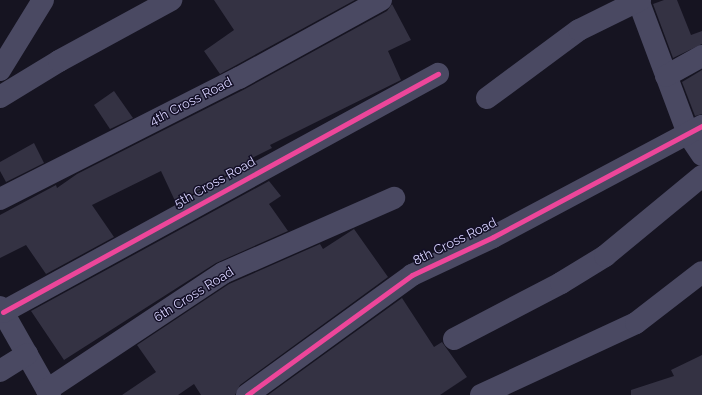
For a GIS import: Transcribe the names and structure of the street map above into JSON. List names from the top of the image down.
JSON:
{
  "streets": {
    "street": [
      "4th Cross Road",
      "5th Cross Road",
      "8th Cross Road",
      "6th Cross Road"
    ]
  }
}
